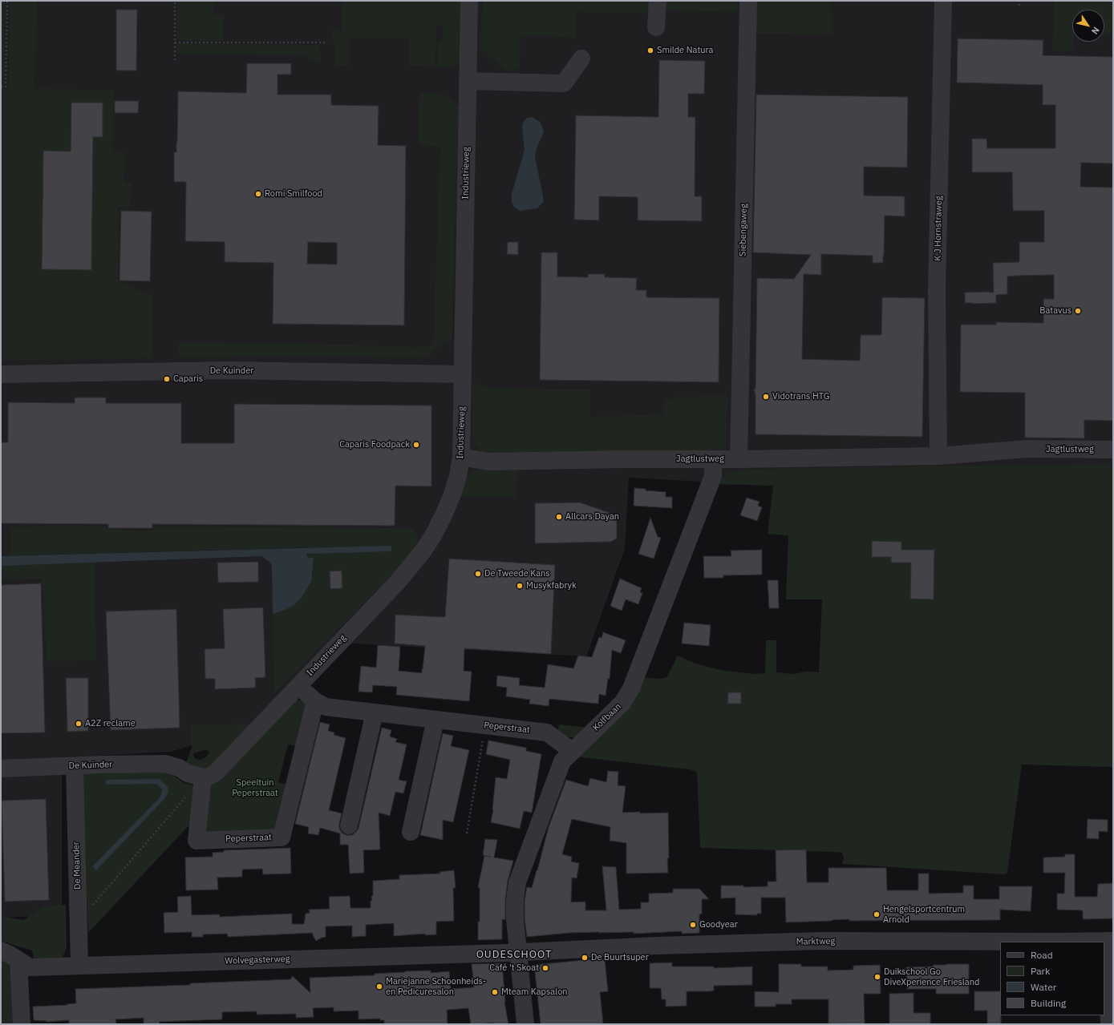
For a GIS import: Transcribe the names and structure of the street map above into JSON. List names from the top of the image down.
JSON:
{
  "streets": {
    "street": [
      "Industrieweg",
      "K J Hornstraweg",
      "Siebengaweg",
      "De Kuinder",
      "Jagtlustweg",
      "Kolfbaan",
      "Peperstraat",
      "De Meander",
      "Marktweg",
      "Wolvegasterweg"
    ]
  },
  "crossings": [
    ["Industrieweg", "De Kuinder"],
    ["Industrieweg", "Jagtlustweg"],
    ["Industrieweg", "Peperstraat"],
    ["K J Hornstraweg", "Jagtlustweg"],
    ["Siebengaweg", "Jagtlustweg"],
    ["De Kuinder", "Peperstraat"],
    ["De Kuinder", "De Meander"],
    ["Jagtlustweg", "Kolfbaan"],
    ["Kolfbaan", "Peperstraat"],
    ["Kolfbaan", "Marktweg"],
    ["Kolfbaan", "Wolvegasterweg"],
    ["De Meander", "Wolvegasterweg"],
    ["Marktweg", "Wolvegasterweg"]
  ],
  "districts": ["OUDESCHOOT"],
  "parks": ["Speeltuin Peperstraat"],
  "places": [
    "Smilde Natura",
    "Romi Smilfood",
    "Batavus",
    "Caparis",
    "Vidotrans HTG",
    "Caparis Foodpack",
    "Allcars Dayan",
    "De Tweede Kans",
    "Musykfabryk",
    "A2Z reclame",
    "Hengelsportcentrum Arnold",
    "Goodyear",
    "De Buurtsuper",
    "Café 't Skoat",
    "Duikschool Go DiveXperience Friesland",
    "Mariejanne Schoonheids- en Pedicuresalon",
    "Mteam Kapsalon"
  ],
  "legend": [
    "Road",
    "Park",
    "Water",
    "Building"
  ],
  "north": "bottom right"
}
